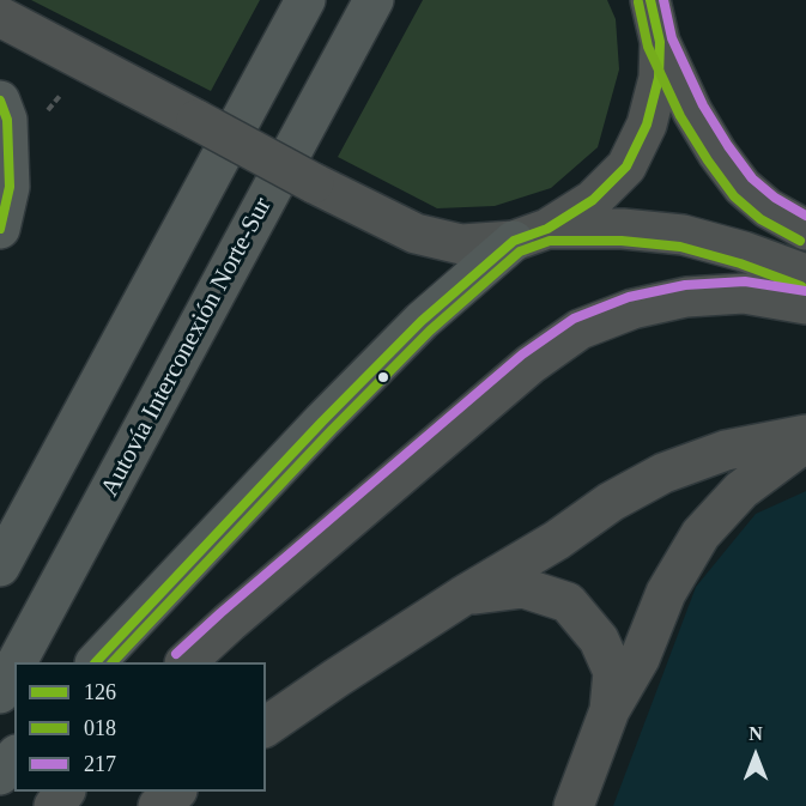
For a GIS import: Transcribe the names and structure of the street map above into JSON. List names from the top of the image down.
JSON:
{
  "streets": {
    "highway": ["Autovía Interconexión Norte-Sur"]
  },
  "lines": ["transit line 126", "transit line 217", "transit line 018"],
  "legend": ["126", "018", "217"],
  "north": "top"
}
